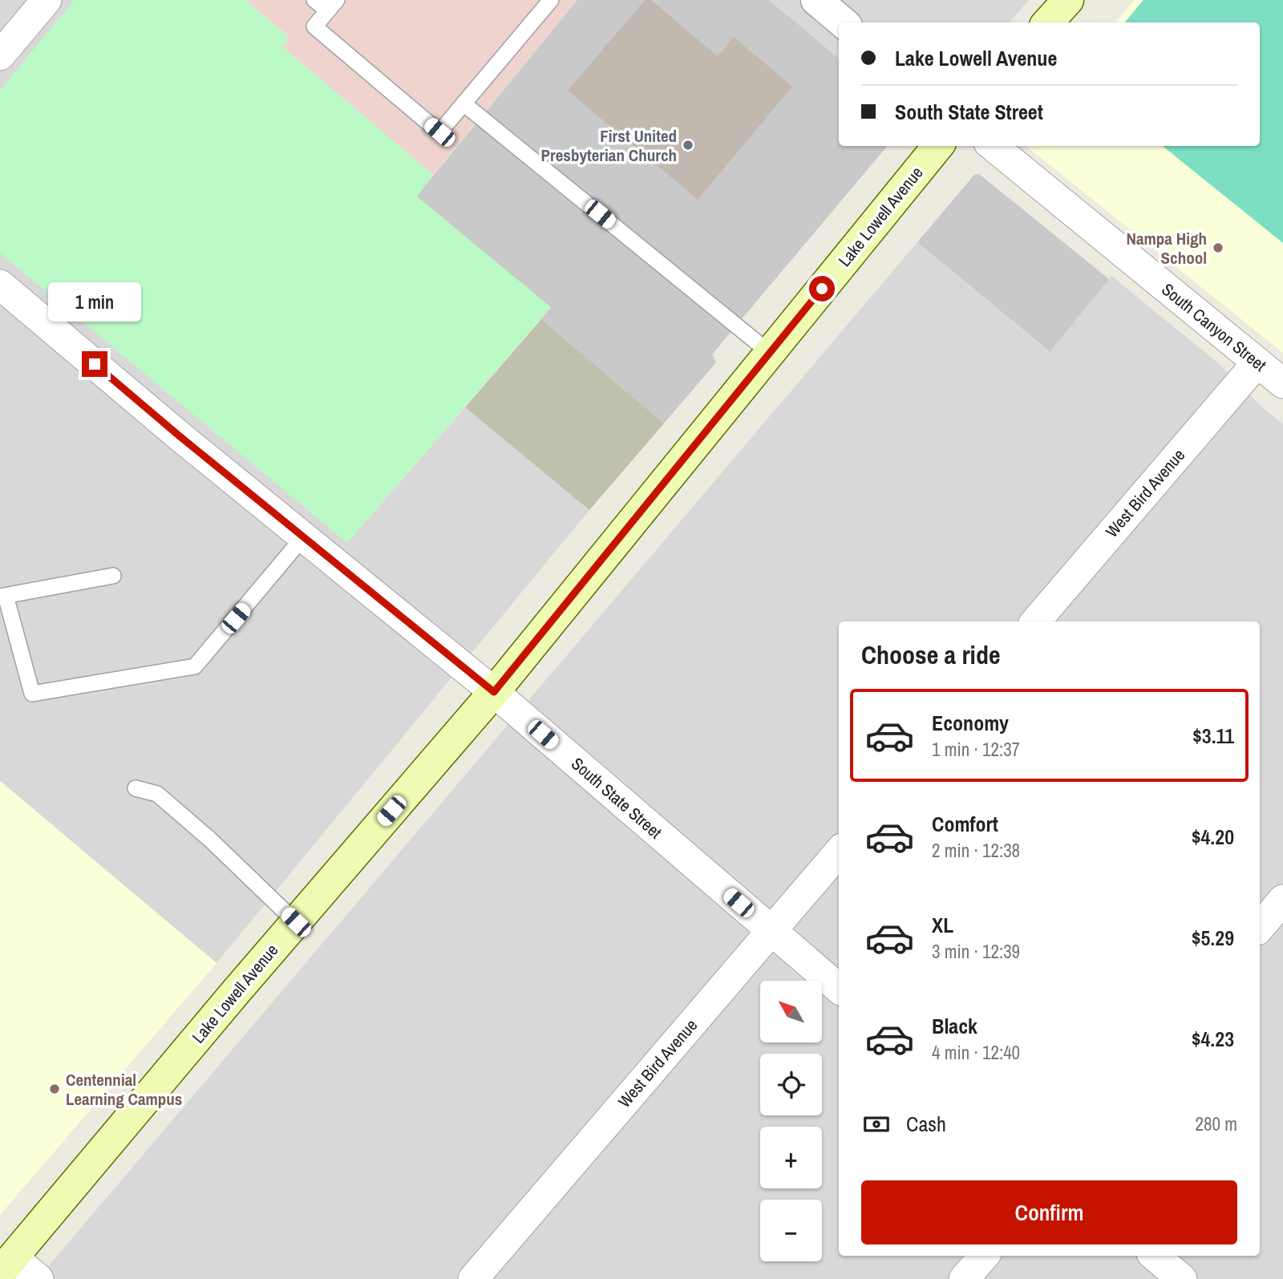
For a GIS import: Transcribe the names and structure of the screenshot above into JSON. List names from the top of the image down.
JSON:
{
  "streets": {
    "main road": ["Lake Lowell Avenue"],
    "street": ["South Canyon Street", "West Bird Avenue", "South State Street"]
  },
  "crossings": [
    ["Lake Lowell Avenue", "South State Street"],
    ["South Canyon Street", "West Bird Avenue"],
    ["West Bird Avenue", "South State Street"]
  ],
  "places": ["First United Presbyterian Church", "Nampa High School", "Centennial Learning Campus"],
  "north": "top left",
  "page": {
    "banner": ["Lake Lowell Avenue", "South State Street"],
    "bubble": "1 min",
    "heading": "Choose a ride",
    "list": [
      {
        "name": "Economy",
        "note": "1 min · 12:37",
        "value": "$3.11"
      },
      {
        "name": "Comfort",
        "note": "2 min · 12:38",
        "value": "$4.20"
      },
      {
        "name": "XL",
        "note": "3 min · 12:39",
        "value": "$5.29"
      },
      {
        "name": "Black",
        "note": "4 min · 12:40",
        "value": "$4.23"
      }
    ],
    "map_buttons": ["+", "−"],
    "pay": ["Cash", "280 m"],
    "buttons": "Confirm"
  }
}
